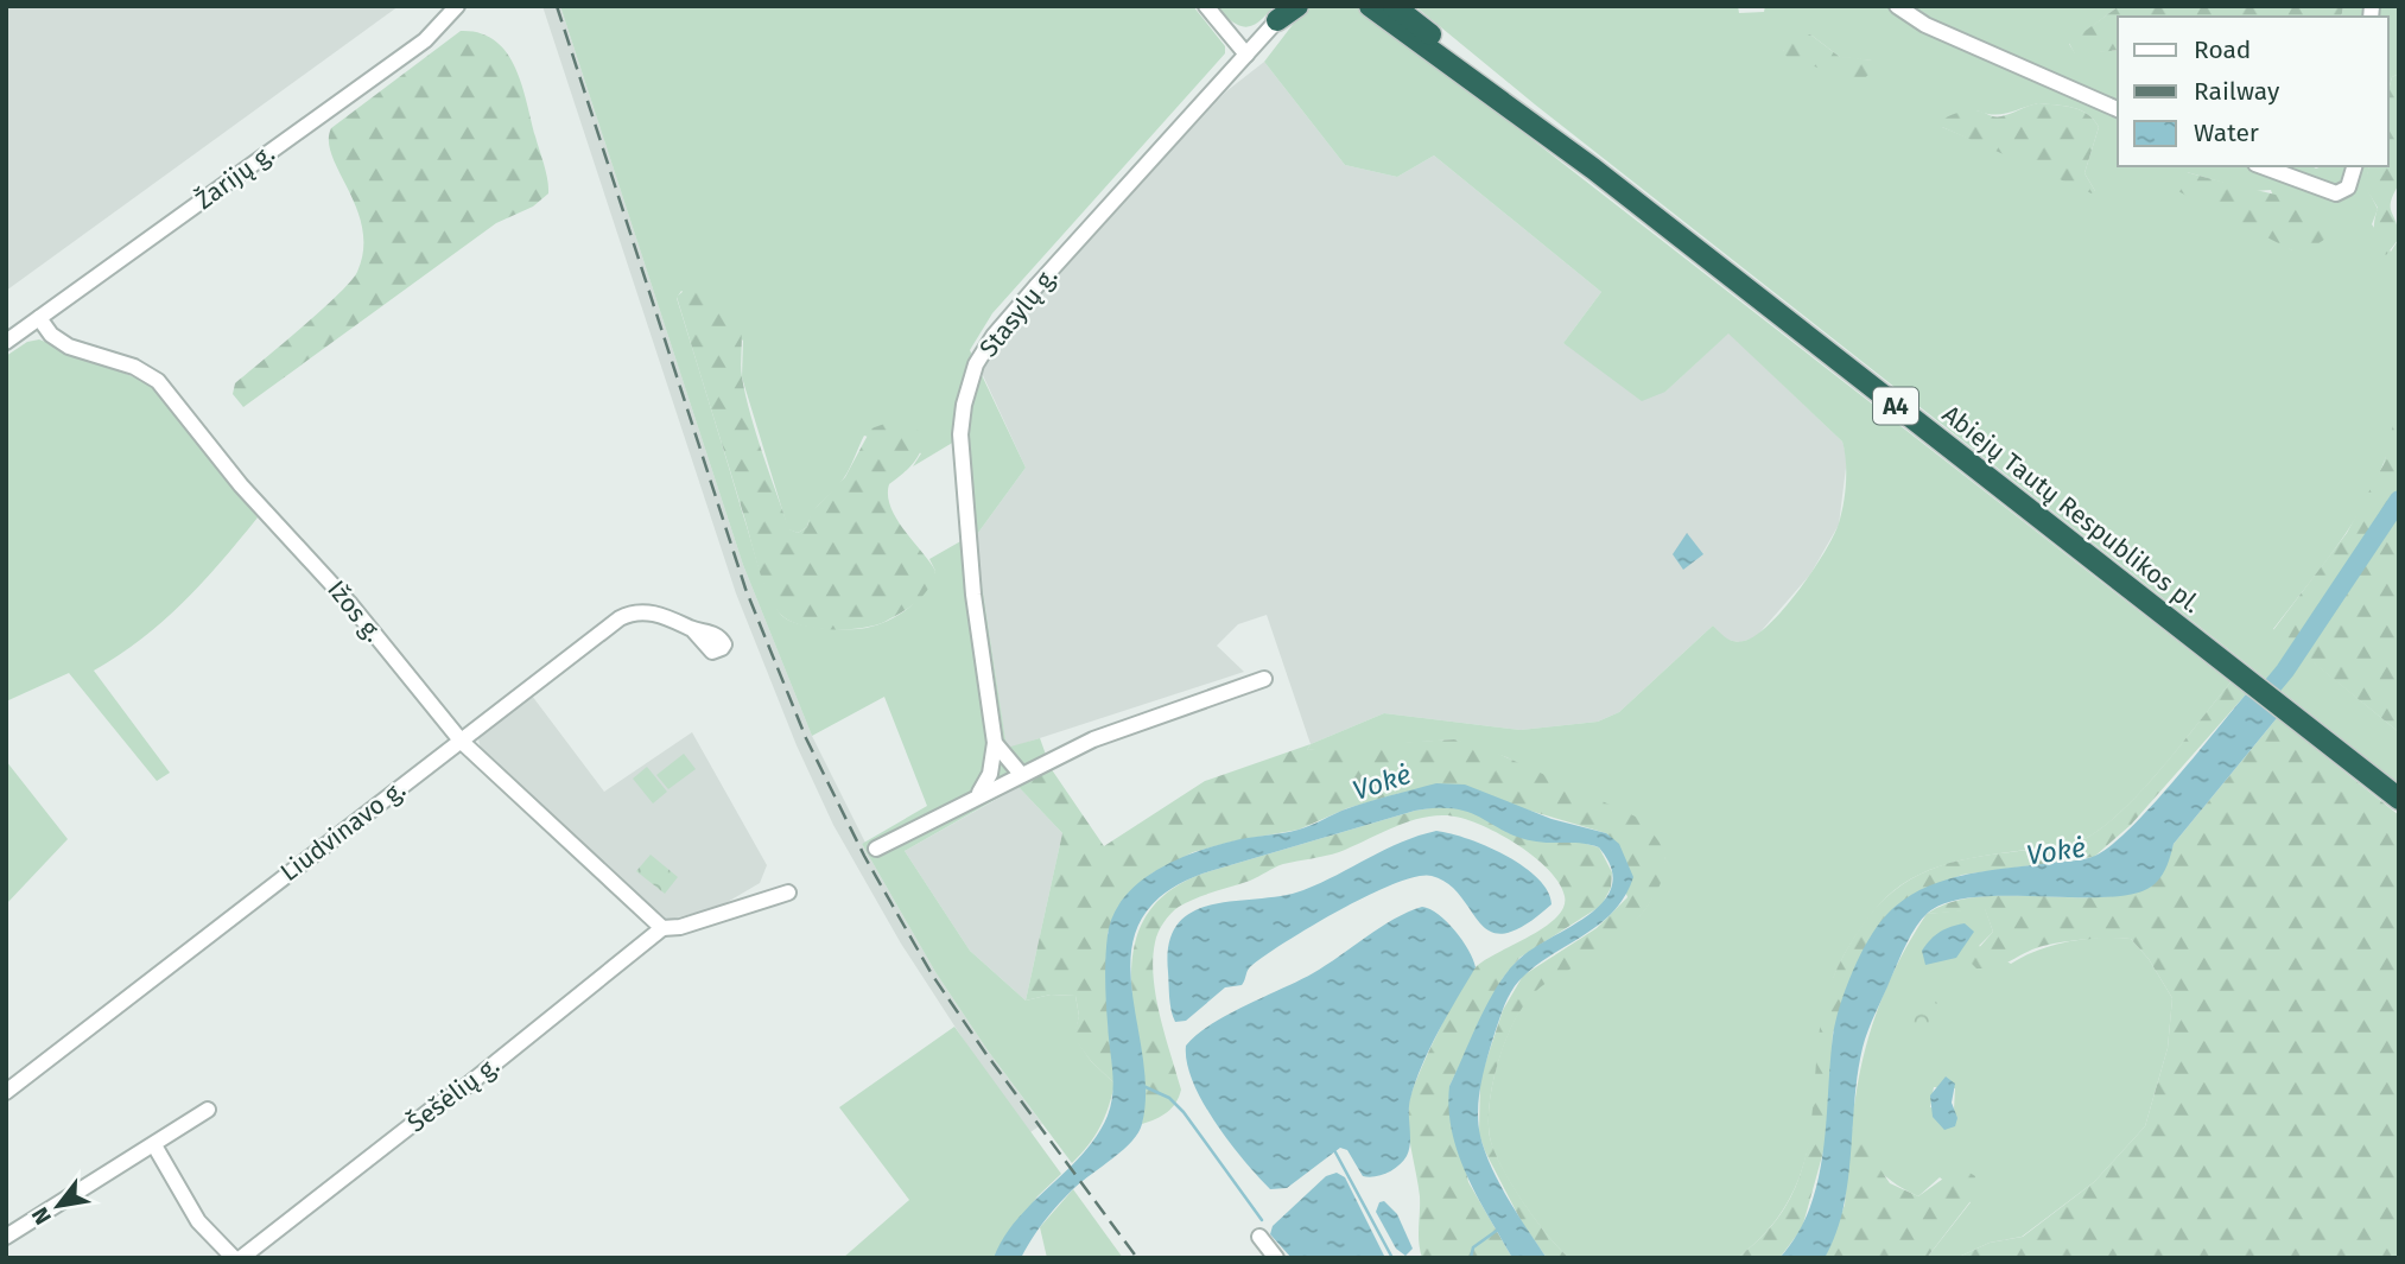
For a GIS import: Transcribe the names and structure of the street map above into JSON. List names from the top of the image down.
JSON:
{
  "streets": {
    "highway": ["A4", "Abiejų Tautų Respublikos pl."],
    "street": [
      "Žarijų g.",
      "Stasylų g.",
      "Ižos g.",
      "Liudvinavo g.",
      "Šešėlių g."
    ]
  },
  "crossings": [
    ["Žarijų g.", "Ižos g."],
    ["Ižos g.", "Liudvinavo g."],
    ["Ižos g.", "Šešėlių g."]
  ],
  "water": ["Vokė"],
  "legend": ["Road", "Railway", "Water"],
  "north": "bottom left"
}
